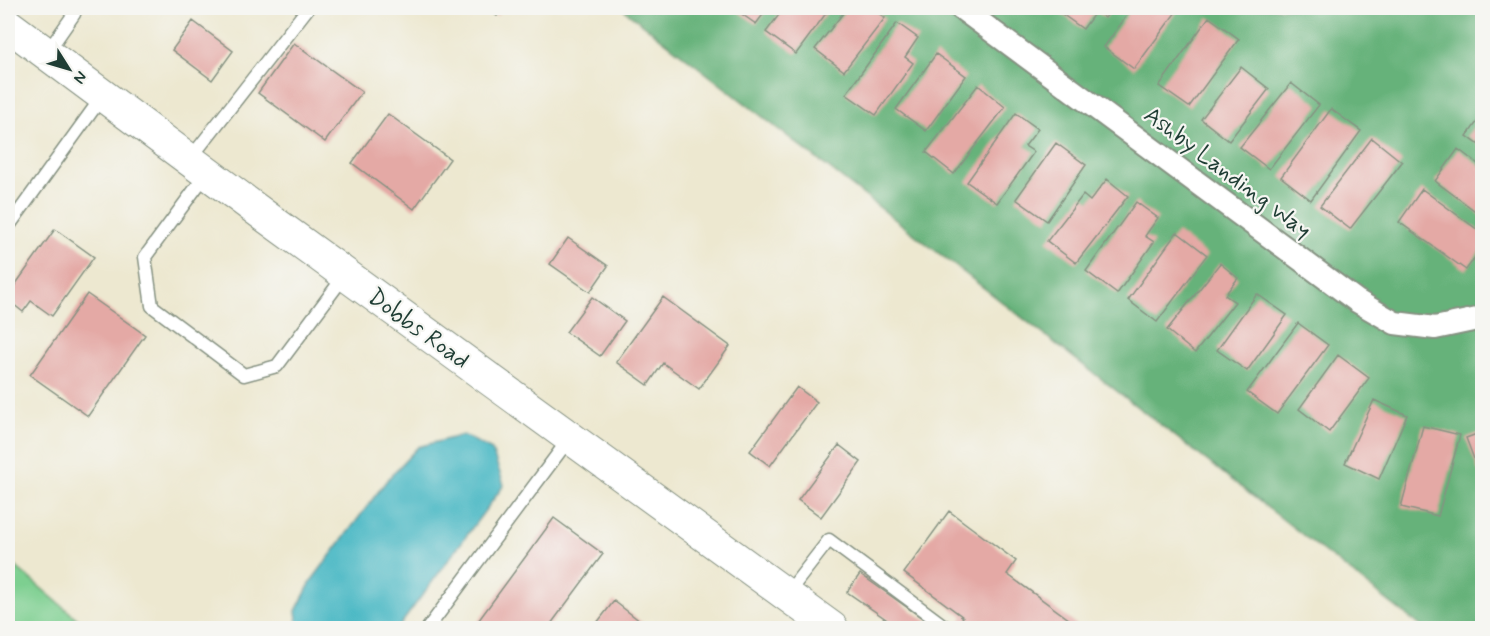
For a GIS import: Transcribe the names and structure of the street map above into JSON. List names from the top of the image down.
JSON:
{
  "streets": {
    "street": ["Ashby Landing Way", "Dobbs Road"]
  },
  "north": "bottom right"
}
